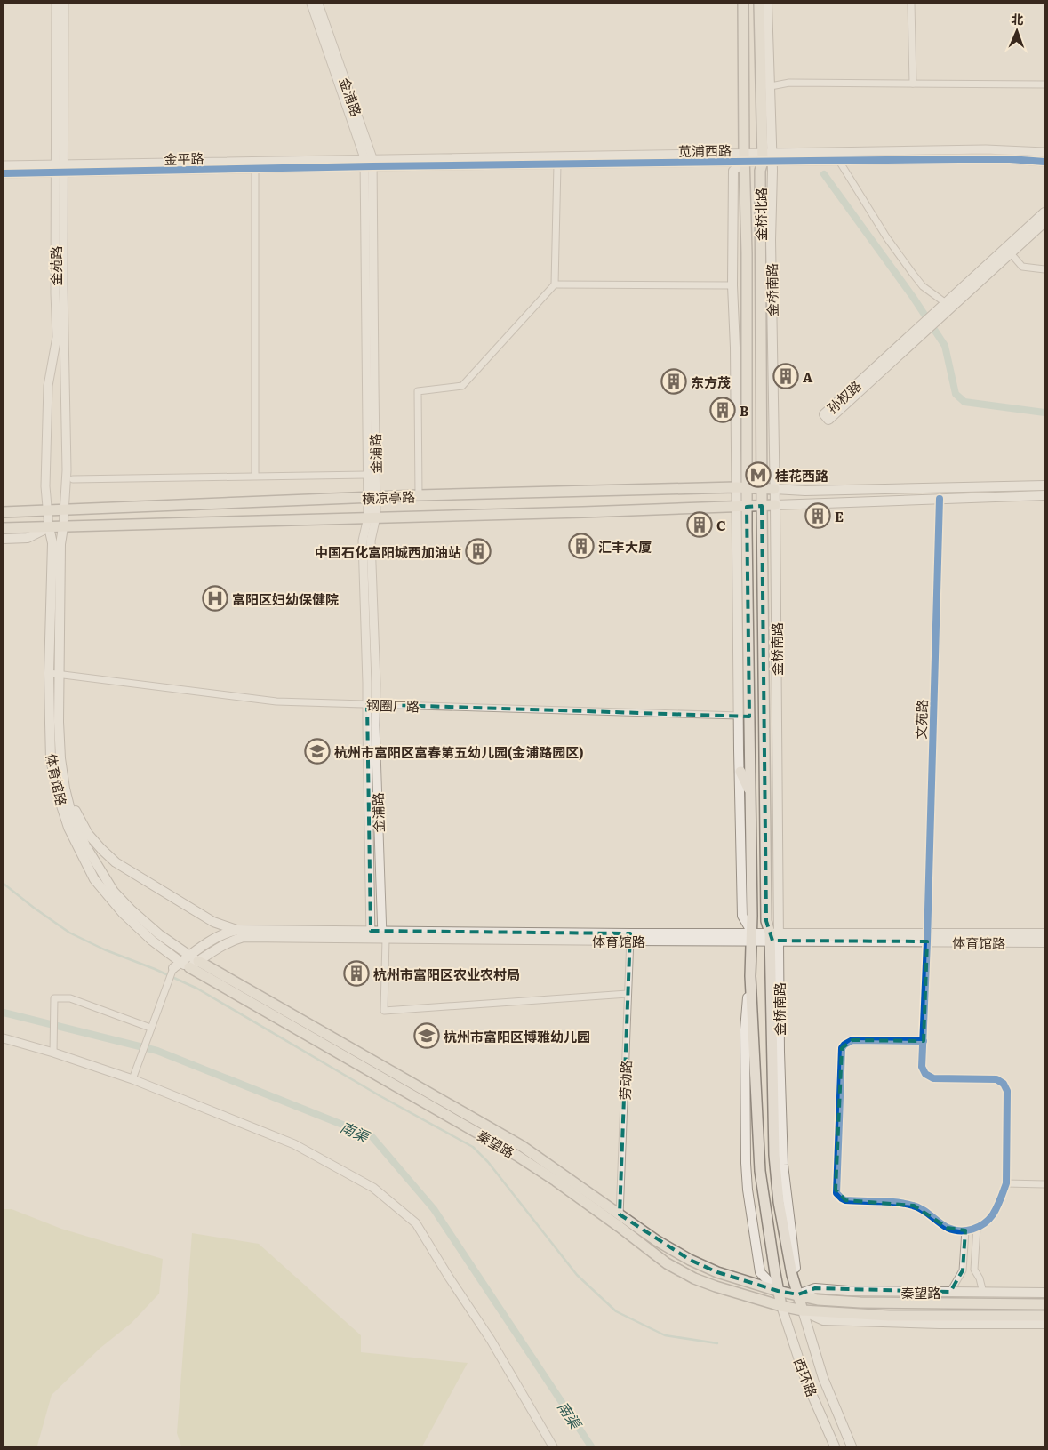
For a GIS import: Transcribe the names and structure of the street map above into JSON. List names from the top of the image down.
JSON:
{
  "streets": {
    "main road": [
      "金桥北路",
      "金桥南路",
      "孙权路",
      "横凉亭路",
      "体育馆路",
      "秦望路",
      "西环路"
    ],
    "street": [
      "金浦路",
      "苋浦西路",
      "金平路",
      "金苑路",
      "钢圈厂路",
      "文苑路",
      "劳动路"
    ]
  },
  "crossings": [
    ["金浦路", "苋浦西路"],
    ["金浦路", "金平路"],
    ["金浦路", "横凉亭路"],
    ["金浦路", "钢圈厂路"],
    ["金浦路", "体育馆路"],
    ["苋浦西路", "金平路"],
    ["苋浦西路", "金桥北路"],
    ["苋浦西路", "金桥南路"],
    ["金平路", "金桥北路"],
    ["金平路", "金苑路"],
    ["金桥北路", "金桥南路"],
    ["金桥北路", "横凉亭路"],
    ["金苑路", "横凉亭路"],
    ["金苑路", "体育馆路"],
    ["金桥南路", "横凉亭路"],
    ["金桥南路", "钢圈厂路"],
    ["金桥南路", "体育馆路"],
    ["金桥南路", "秦望路"],
    ["金桥南路", "西环路"],
    ["横凉亭路", "体育馆路"],
    ["钢圈厂路", "体育馆路"],
    ["文苑路", "体育馆路"],
    ["体育馆路", "劳动路"],
    ["体育馆路", "秦望路"],
    ["劳动路", "秦望路"],
    ["秦望路", "西环路"]
  ],
  "water": ["南渠"],
  "places": {
    "building": [
      "A",
      "东方茂",
      "B",
      "E",
      "C",
      "汇丰大厦",
      "中国石化富阳城西加油站",
      "杭州市富阳区农业农村局"
    ],
    "metro station": ["桂花西路"],
    "hospital": ["富阳区妇幼保健院"],
    "school or university": ["杭州市富阳区富春第五幼儿园(金浦路园区)", "杭州市富阳区博雅幼儿园"]
  },
  "north": "top"
}
